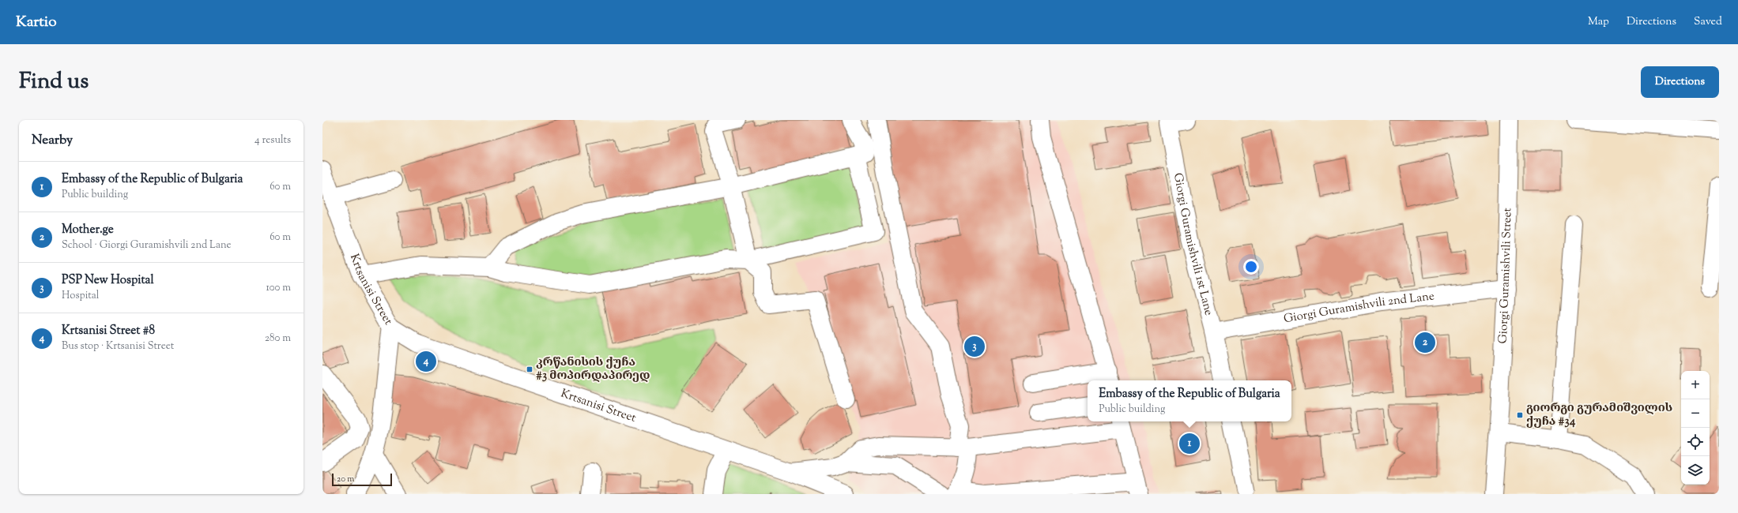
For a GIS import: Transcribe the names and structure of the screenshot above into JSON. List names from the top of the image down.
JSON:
{
  "streets": {
    "street": [
      "Giorgi Guramishvili 1st Lane",
      "Giorgi Guramishvili Street",
      "Krtsanisi Street",
      "Giorgi Guramishvili 2nd Lane"
    ]
  },
  "crossings": [
    ["Giorgi Guramishvili 1st Lane", "Giorgi Guramishvili 2nd Lane"],
    ["Giorgi Guramishvili Street", "Giorgi Guramishvili 2nd Lane"]
  ],
  "places": {
    "transit": ["კრწანისის ქუჩა #3 მოპირდაპირედ", "გიორგი გურამიშვილის ქუჩა #34"]
  },
  "scale_bar": "20 m",
  "page": {
    "header": "Kartio",
    "nav": ["Map", "Directions", "Saved"],
    "title": "Find us",
    "buttons": "Directions",
    "heading": ["Nearby", "4 results"],
    "list": [
      {
        "mark": "1",
        "name": "Embassy of the Republic of Bulgaria",
        "note": "Public building",
        "value": "60 m"
      },
      {
        "mark": "2",
        "name": "Mother.ge",
        "note": "School · Giorgi Guramishvili 2nd Lane",
        "value": "60 m"
      },
      {
        "mark": "3",
        "name": "PSP New Hospital",
        "note": "Hospital",
        "value": "100 m"
      },
      {
        "mark": "4",
        "name": "Krtsanisi Street #8",
        "note": "Bus stop · Krtsanisi Street",
        "value": "280 m"
      }
    ],
    "pins": [
      "2",
      "3",
      "4",
      "1"
    ],
    "map_buttons": ["+", "−"],
    "popup": ["Embassy of the Republic of Bulgaria", "Public building"],
    "scale": "20 m"
  }
}
